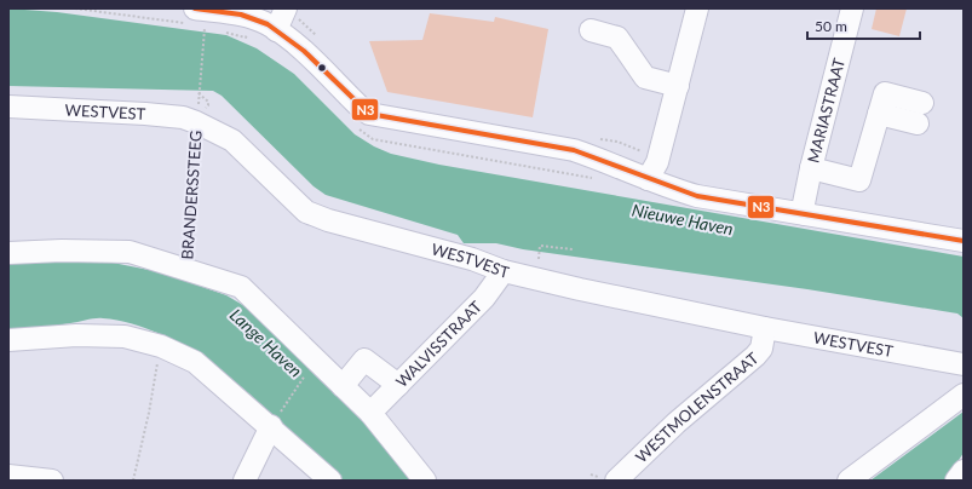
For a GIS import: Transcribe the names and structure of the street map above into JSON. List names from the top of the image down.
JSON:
{
  "streets": {
    "street": [
      "MARIASTRAAT",
      "WESTVEST",
      "WALVISSTRAAT",
      "WESTMOLENSTRAAT"
    ],
    "path": ["BRANDERSSTEEG"]
  },
  "crossings": [
    ["WESTVEST", "BRANDERSSTEEG"],
    ["WESTVEST", "WALVISSTRAAT"],
    ["WESTVEST", "WESTMOLENSTRAAT"]
  ],
  "water": ["Nieuwe Haven", "Lange Haven"],
  "lines": ["transit line N3"],
  "scale_bar": "50 m"
}
